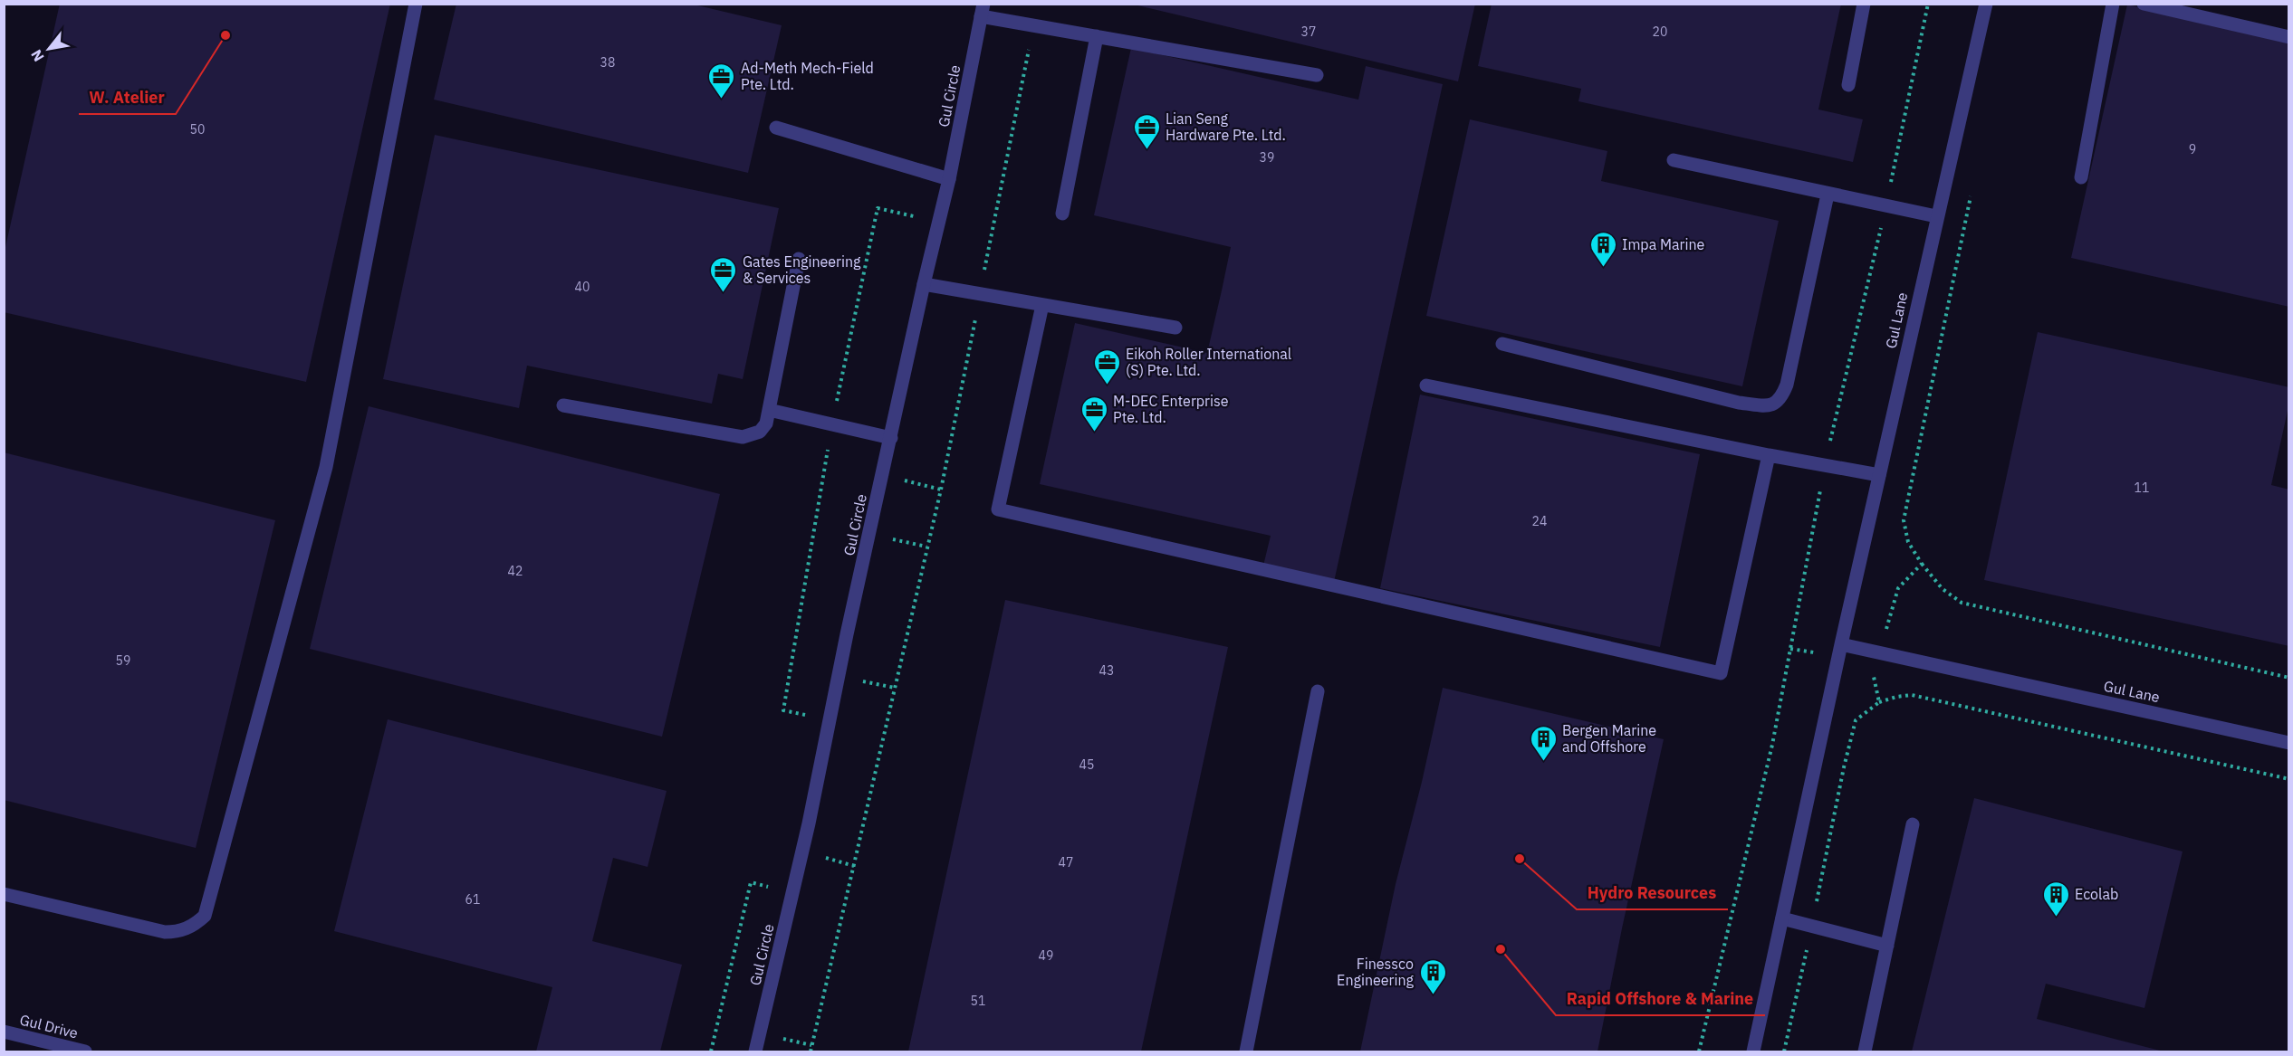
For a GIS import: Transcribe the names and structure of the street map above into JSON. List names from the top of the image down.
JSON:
{
  "streets": {
    "street": ["Gul Circle", "Gul Lane", "Gul Drive"]
  },
  "places": {
    "other": ["W. Atelier", "Hydro Resources", "Rapid Offshore & Marine"],
    "office": [
      "Ad-Meth Mech-Field Pte. Ltd.",
      "Lian Seng Hardware Pte. Ltd.",
      "Gates Engineering & Services",
      "Eikoh Roller International (S) Pte. Ltd.",
      "M-DEC Enterprise Pte. Ltd."
    ],
    "building": [
      "Impa Marine",
      "Bergen Marine and Offshore",
      "Ecolab",
      "Finessco Engineering"
    ]
  },
  "house_numbers": [
    "37",
    "20",
    "38",
    "50",
    "9",
    "39",
    "40",
    "11",
    "24",
    "42",
    "59",
    "43",
    "45",
    "47",
    "61",
    "49",
    "51"
  ],
  "north": "bottom left"
}
